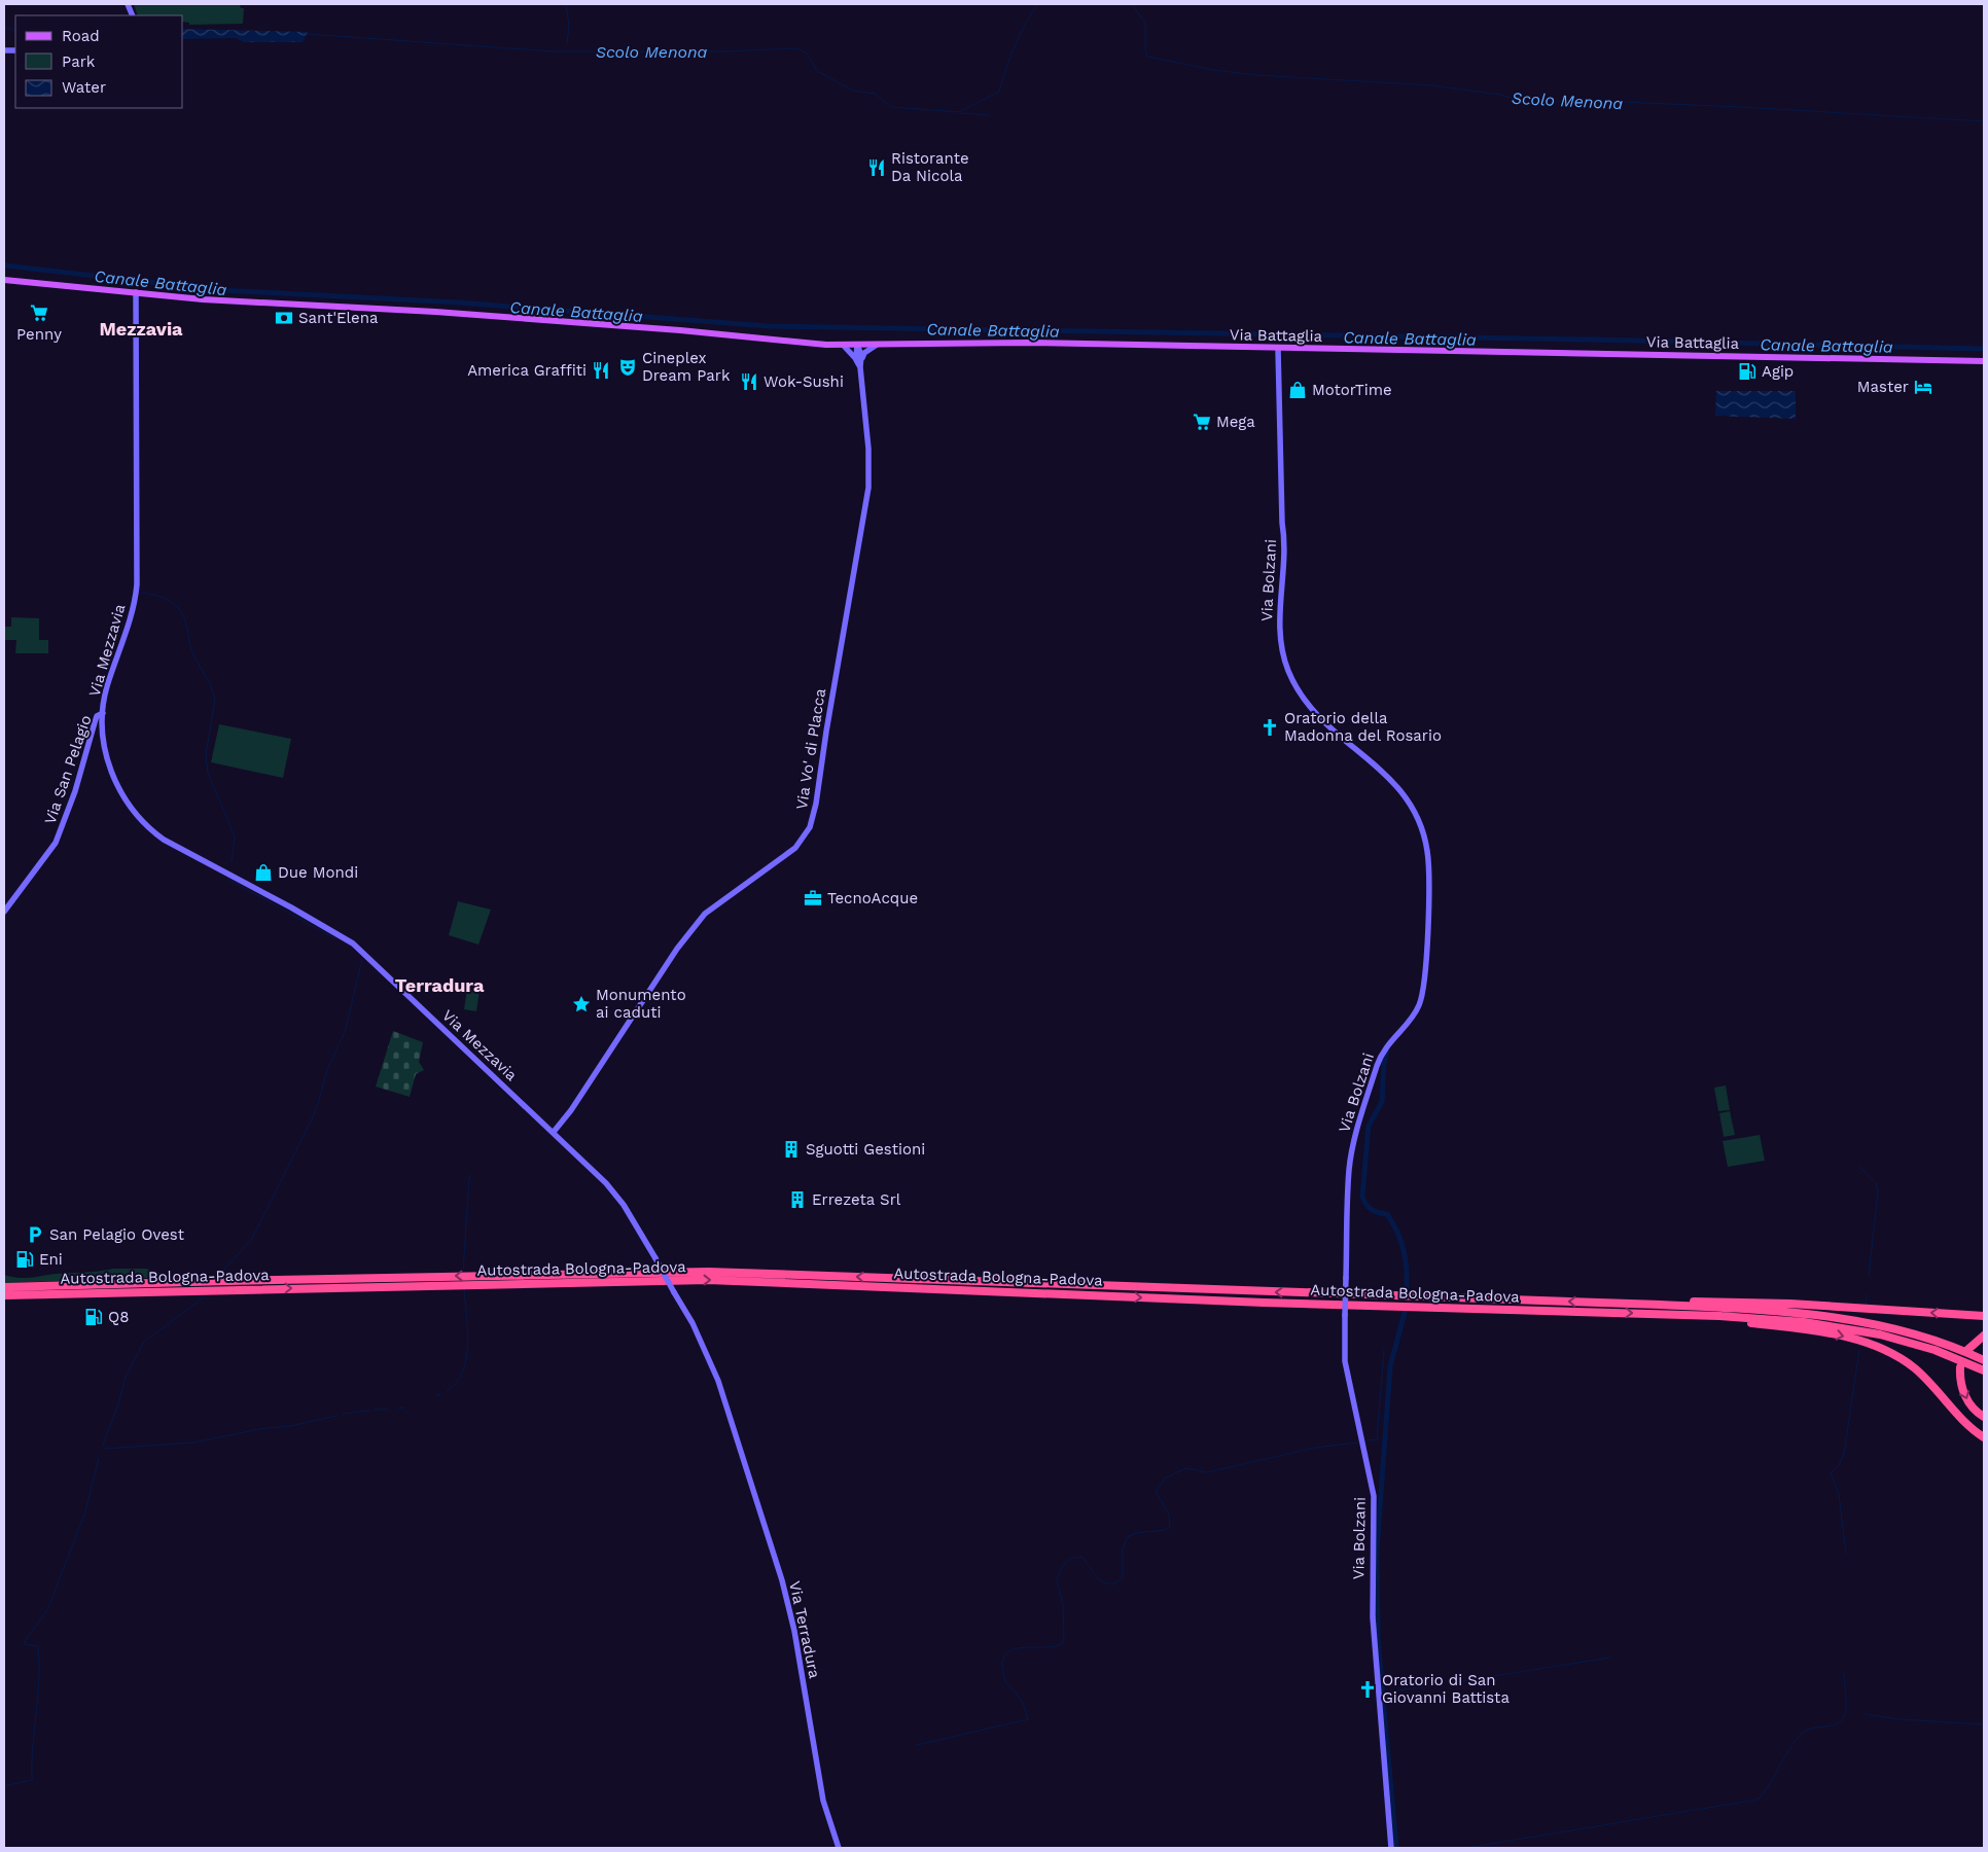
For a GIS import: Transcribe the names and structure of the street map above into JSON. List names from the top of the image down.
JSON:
{
  "streets": {
    "highway": ["Autostrada Bologna-Padova"],
    "main road": ["Via Battaglia"],
    "street": [
      "Via Bolzani",
      "Via Mezzavia",
      "Via Vo' di Placca",
      "Via San Pelagio",
      "Via Terradura"
    ]
  },
  "crossings": [
    ["Via Battaglia", "Via Bolzani"],
    ["Via Battaglia", "Via Mezzavia"],
    ["Via Battaglia", "Via Vo' di Placca"],
    ["Via Mezzavia", "Via Vo' di Placca"],
    ["Via Mezzavia", "Via San Pelagio"],
    ["Via Mezzavia", "Via Terradura"]
  ],
  "districts": ["Mezzavia", "Terradura"],
  "water": ["Scolo Menona", "Canale Battaglia"],
  "places": {
    "restaurant": ["Ristorante Da Nicola", "America Graffiti", "Wok-Sushi"],
    "supermarket": ["Penny", "Mega"],
    "bank": ["Sant'Elena"],
    "theatre": ["Cineplex Dream Park"],
    "fuel station": ["Agip", "Eni", "Q8"],
    "hotel": ["Master"],
    "shop": ["MotorTime", "Due Mondi"],
    "church": ["Oratorio della Madonna del Rosario", "Oratorio di San Giovanni Battista"],
    "office": ["TecnoAcque"],
    "place": ["Monumento ai caduti"],
    "building": ["Sguotti Gestioni", "Errezeta Srl"],
    "parking": ["San Pelagio Ovest"]
  },
  "legend": ["Road", "Park", "Water"]
}
